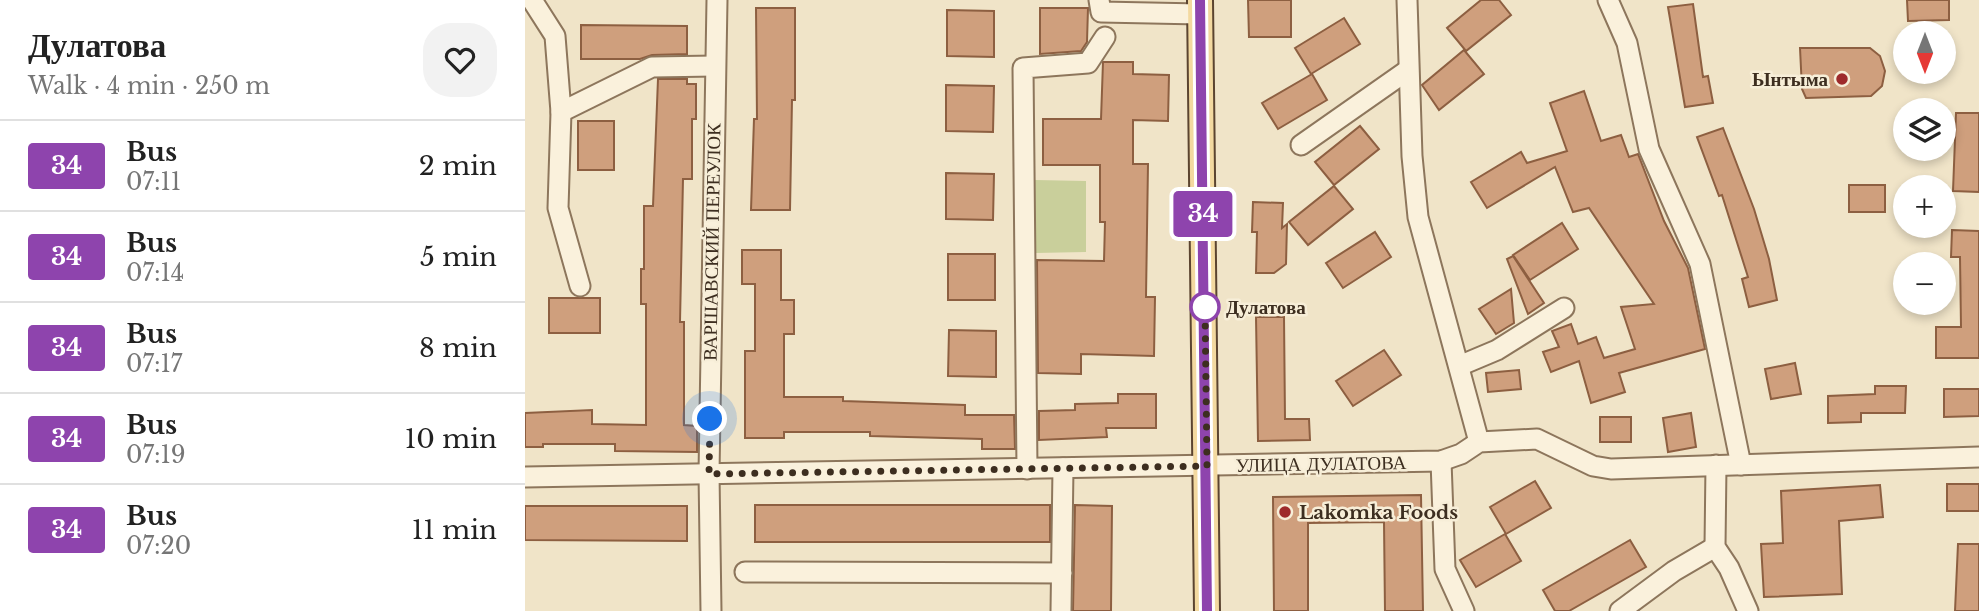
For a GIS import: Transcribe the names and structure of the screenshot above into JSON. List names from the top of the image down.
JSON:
{
  "streets": {
    "street": ["ВАРШАВСКИЙ ПЕРЕУЛОК", "УЛИЦА ДУЛАТОВА"]
  },
  "crossings": [
    ["ВАРШАВСКИЙ ПЕРЕУЛОК", "УЛИЦА ДУЛАТОВА"]
  ],
  "places": ["Ынтыма", "Дулатова", "Lakomka Foods"],
  "lines": ["bus line 34"],
  "north": "bottom",
  "page": {
    "heading": ["Дулатова", "Walk · 4 min · 250 m"],
    "on_map": "34",
    "map_buttons": ["+", "−"],
    "list": [
      {
        "mark": "34",
        "name": "Bus",
        "note": "07:11",
        "value": "2 min"
      },
      {
        "mark": "34",
        "name": "Bus",
        "note": "07:14",
        "value": "5 min"
      },
      {
        "mark": "34",
        "name": "Bus",
        "note": "07:17",
        "value": "8 min"
      },
      {
        "mark": "34",
        "name": "Bus",
        "note": "07:19",
        "value": "10 min"
      },
      {
        "mark": "34",
        "name": "Bus",
        "note": "07:20",
        "value": "11 min"
      }
    ]
  }
}
